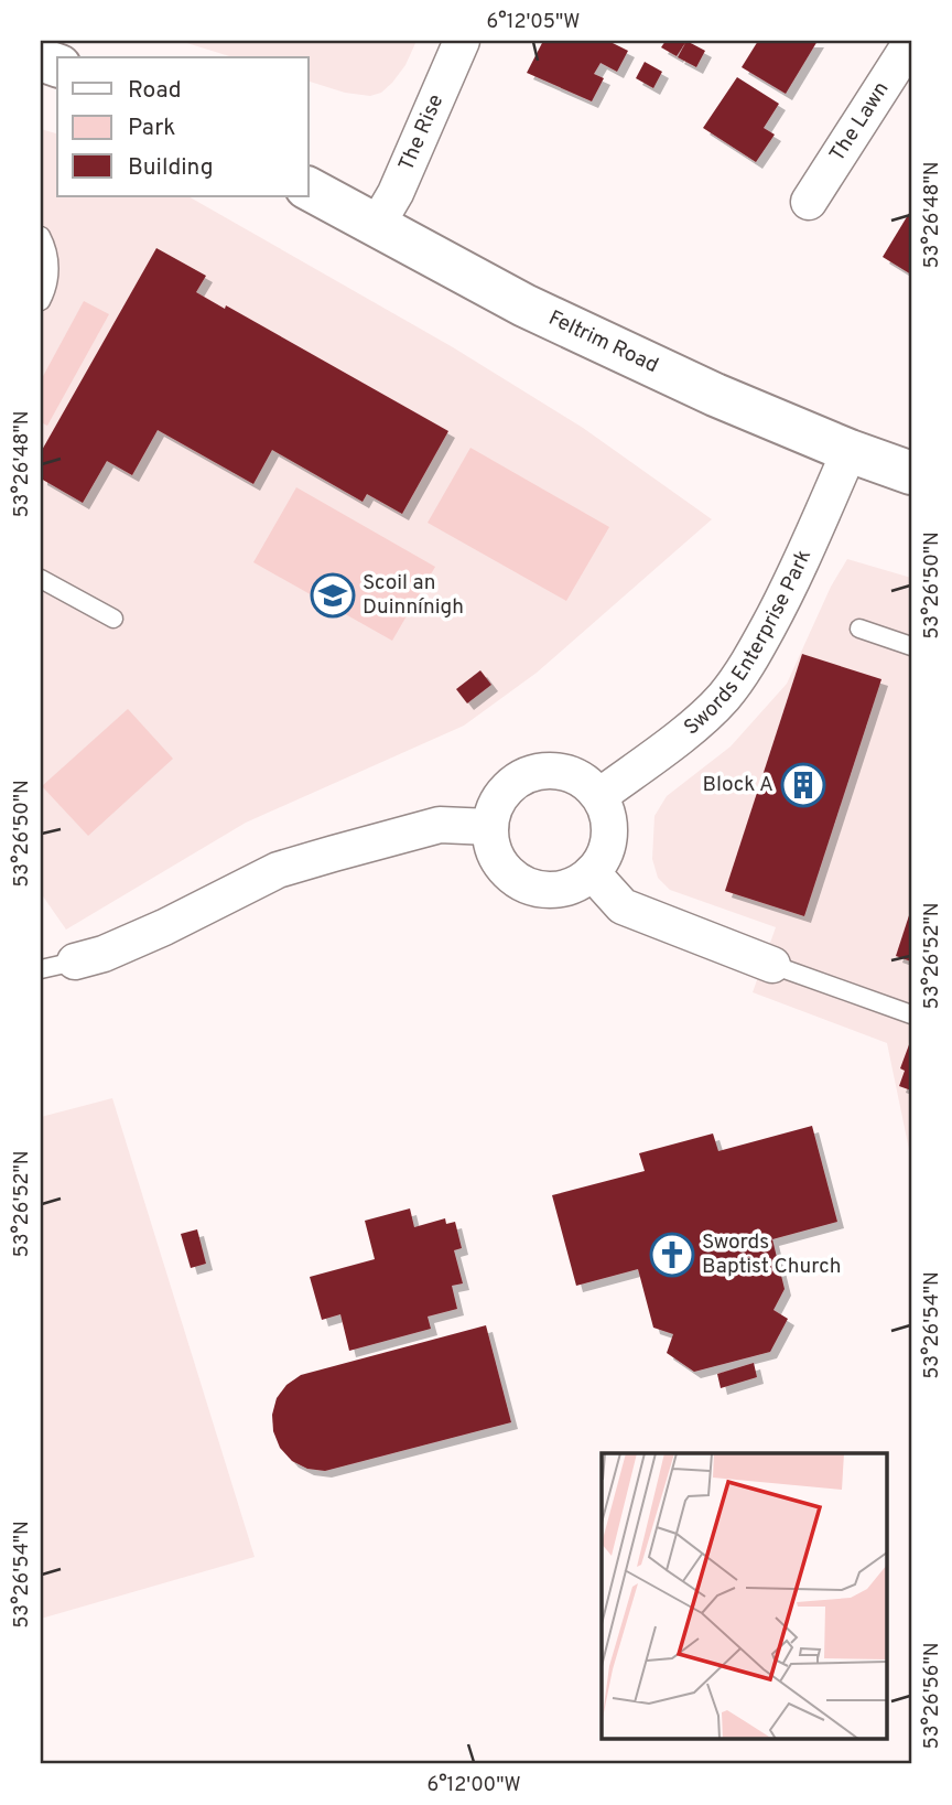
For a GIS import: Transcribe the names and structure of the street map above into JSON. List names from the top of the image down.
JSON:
{
  "streets": {
    "street": [
      "The Lawn",
      "The Rise",
      "Feltrim Road",
      "Swords Enterprise Park"
    ]
  },
  "crossings": [
    ["The Rise", "Feltrim Road"],
    ["Feltrim Road", "Swords Enterprise Park"]
  ],
  "places": {
    "school or university": ["Scoil an Duinnínigh"],
    "building": ["Block A"],
    "church": ["Swords Baptist Church"]
  },
  "legend": ["Road", "Park", "Building"],
  "coordinates": [
    "6°12'05\"W",
    "53°26'48\"N",
    "53°26'50\"N",
    "53°26'52\"N",
    "53°26'54\"N",
    "53°26'56\"N",
    "6°12'00\"W"
  ]
}
